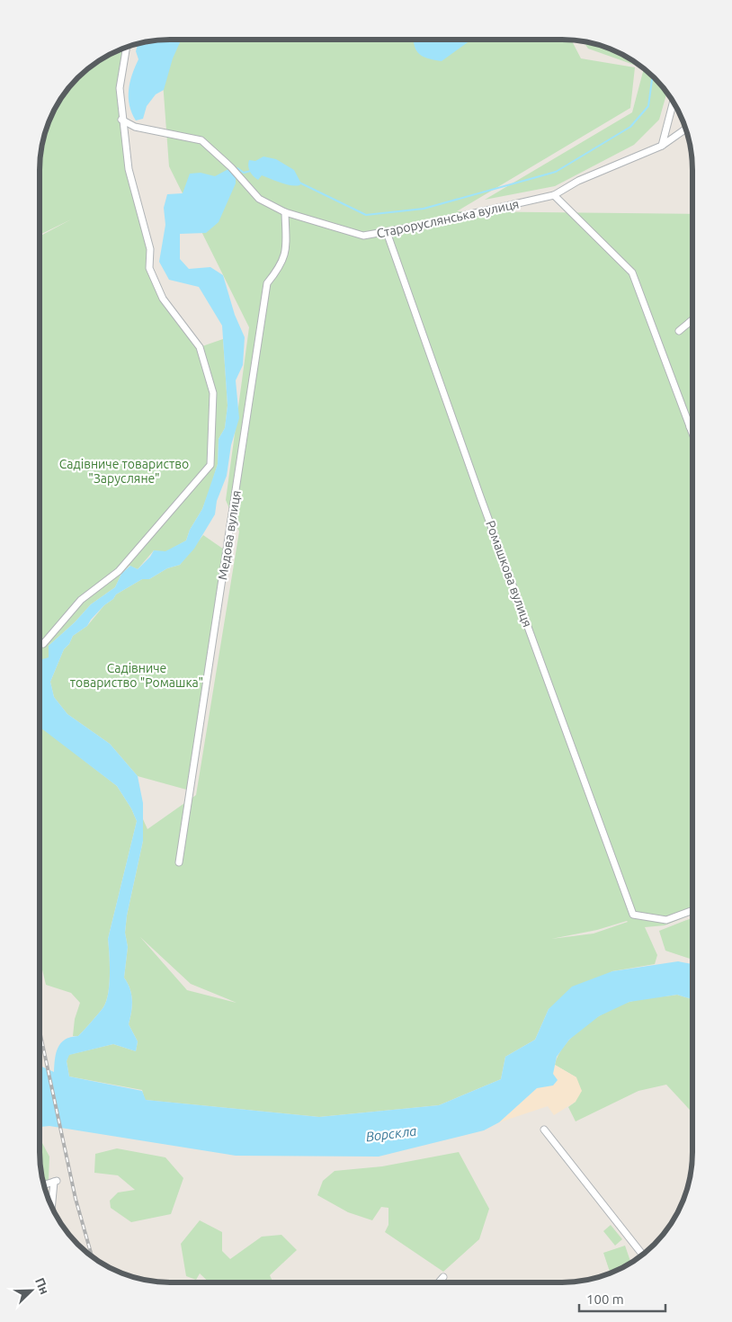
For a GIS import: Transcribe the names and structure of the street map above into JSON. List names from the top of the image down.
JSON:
{
  "streets": {
    "street": ["Староруслянська вулиця", "Медова вулиця", "Ромашкова вулиця"]
  },
  "crossings": [
    ["Староруслянська вулиця", "Медова вулиця"],
    ["Староруслянська вулиця", "Ромашкова вулиця"]
  ],
  "water": ["Ворскла"],
  "parks": ["Садівниче товариство \"Зарусляне\"", "Садівниче товариство \"Ромашка\""],
  "scale_bar": "100 m",
  "north": "top right"
}
